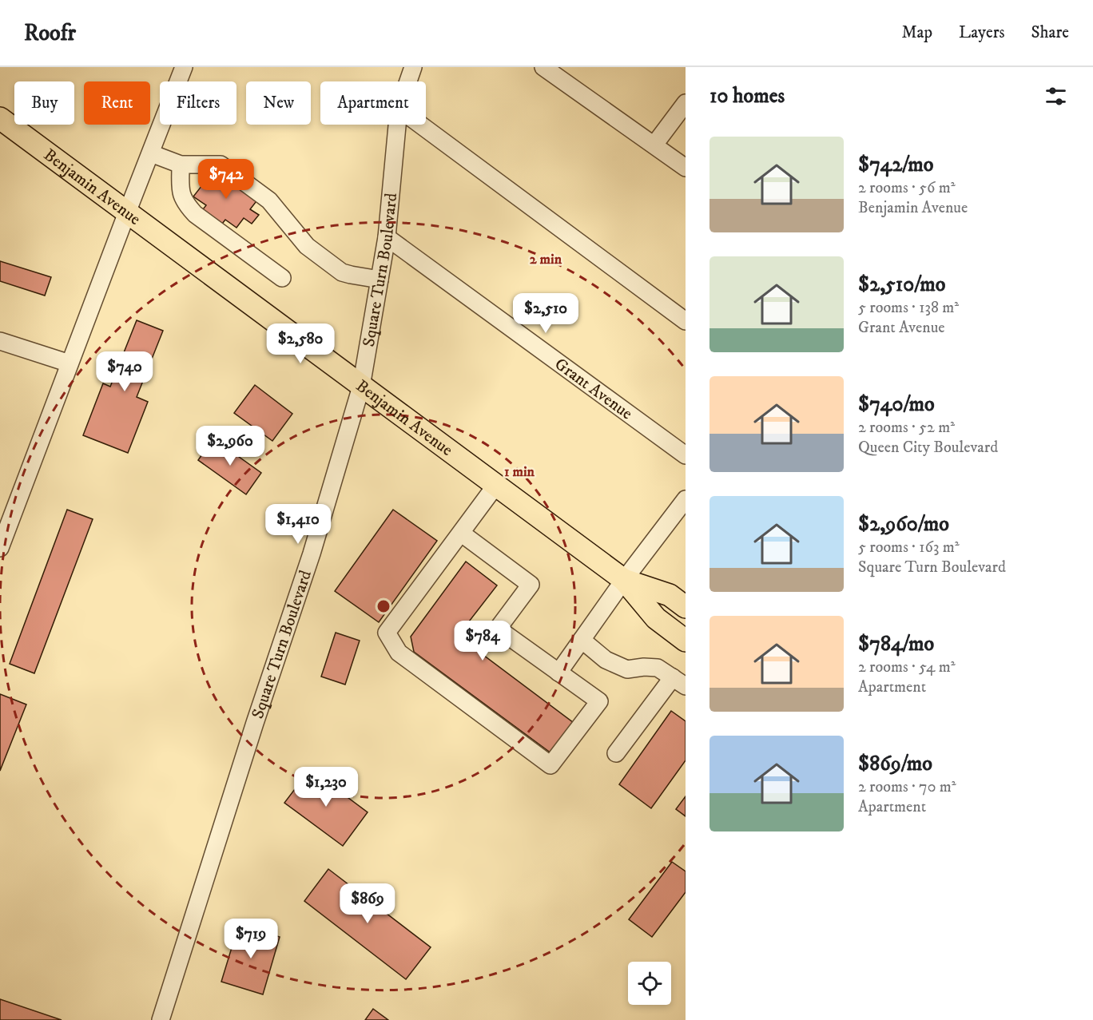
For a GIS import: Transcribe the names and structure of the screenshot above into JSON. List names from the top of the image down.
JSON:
{
  "streets": {
    "main road": ["Benjamin Avenue"],
    "street": ["Square Turn Boulevard", "Grant Avenue"]
  },
  "crossings": [
    ["Benjamin Avenue", "Square Turn Boulevard"],
    ["Square Turn Boulevard", "Grant Avenue"]
  ],
  "page": {
    "header": "Roofr",
    "nav": ["Map", "Layers", "Share"],
    "heading": "10 homes",
    "chip": [
      "Buy",
      "Rent",
      "Filters",
      "New",
      "Apartment"
    ],
    "list": [
      {
        "name": "$742/mo",
        "note": "2 rooms · 56 m² · Benjamin Avenue"
      },
      {
        "name": "$2,510/mo",
        "note": "5 rooms · 138 m² · Grant Avenue"
      },
      {
        "name": "$740/mo",
        "note": "2 rooms · 52 m² · Queen City Boulevard"
      },
      {
        "name": "$2,960/mo",
        "note": "5 rooms · 163 m² · Square Turn Boulevard"
      },
      {
        "name": "$784/mo",
        "note": "2 rooms · 54 m² · Apartment"
      },
      {
        "name": "$869/mo",
        "note": "2 rooms · 70 m² · Apartment"
      }
    ],
    "price": [
      "$742",
      "$2,510",
      "$2,580",
      "$740",
      "$2,960",
      "$1,410",
      "$784",
      "$1,230",
      "$869",
      "$719"
    ]
  },
  "rings": ["2 min", "1 min"]
}
